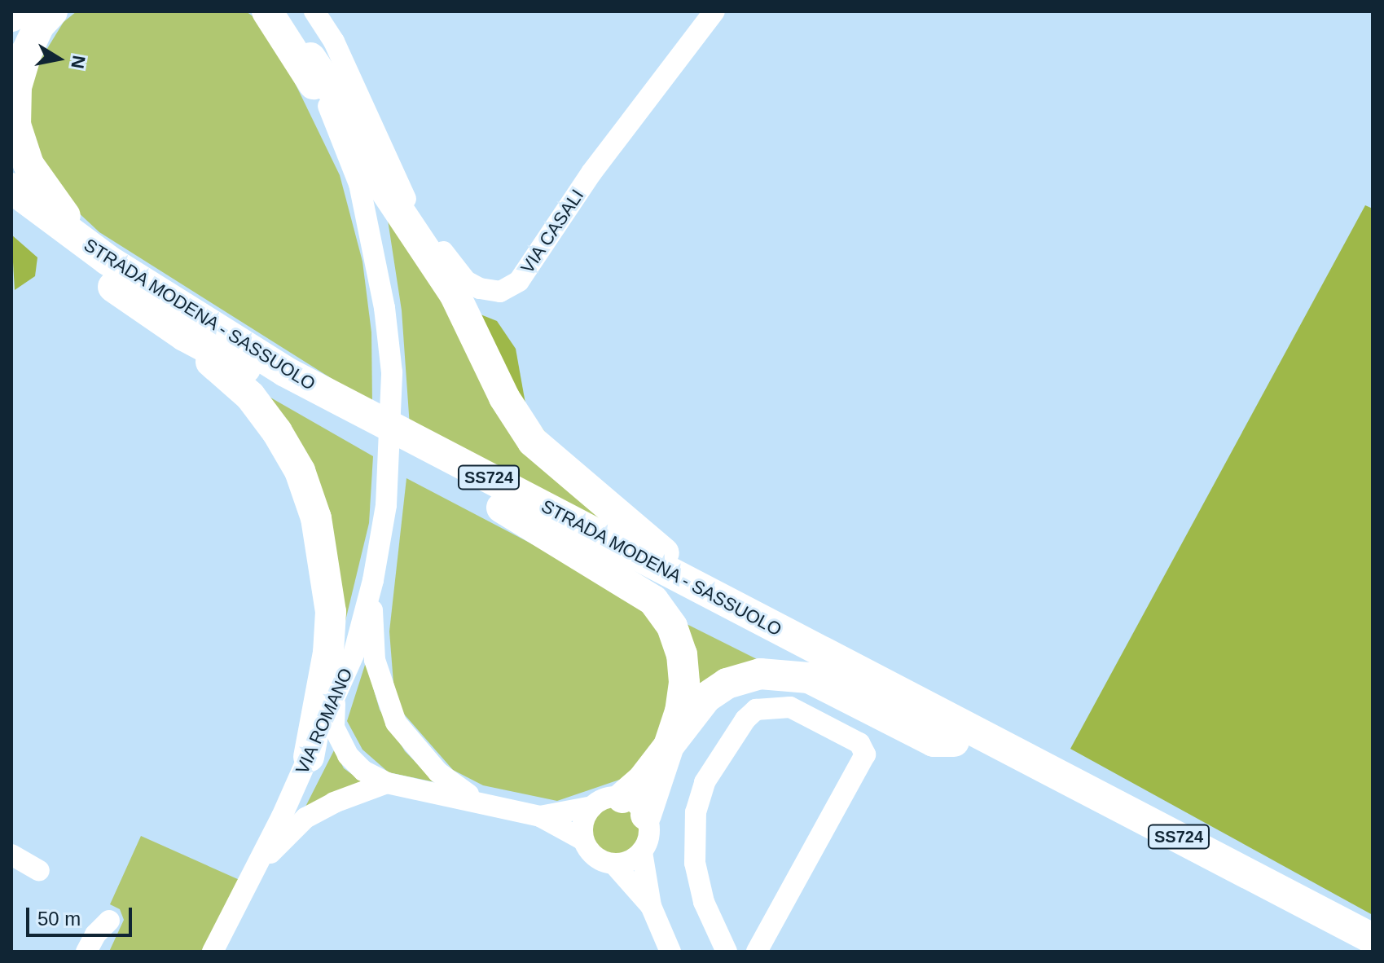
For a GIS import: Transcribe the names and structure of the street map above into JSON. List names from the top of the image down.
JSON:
{
  "streets": {
    "highway": ["STRADA MODENA - SASSUOLO", "SS724"],
    "street": ["VIA CASALI", "VIA ROMANO"]
  },
  "crossings": [
    ["STRADA MODENA - SASSUOLO", "SS724"]
  ],
  "scale_bar": "50 m",
  "north": "right"
}
